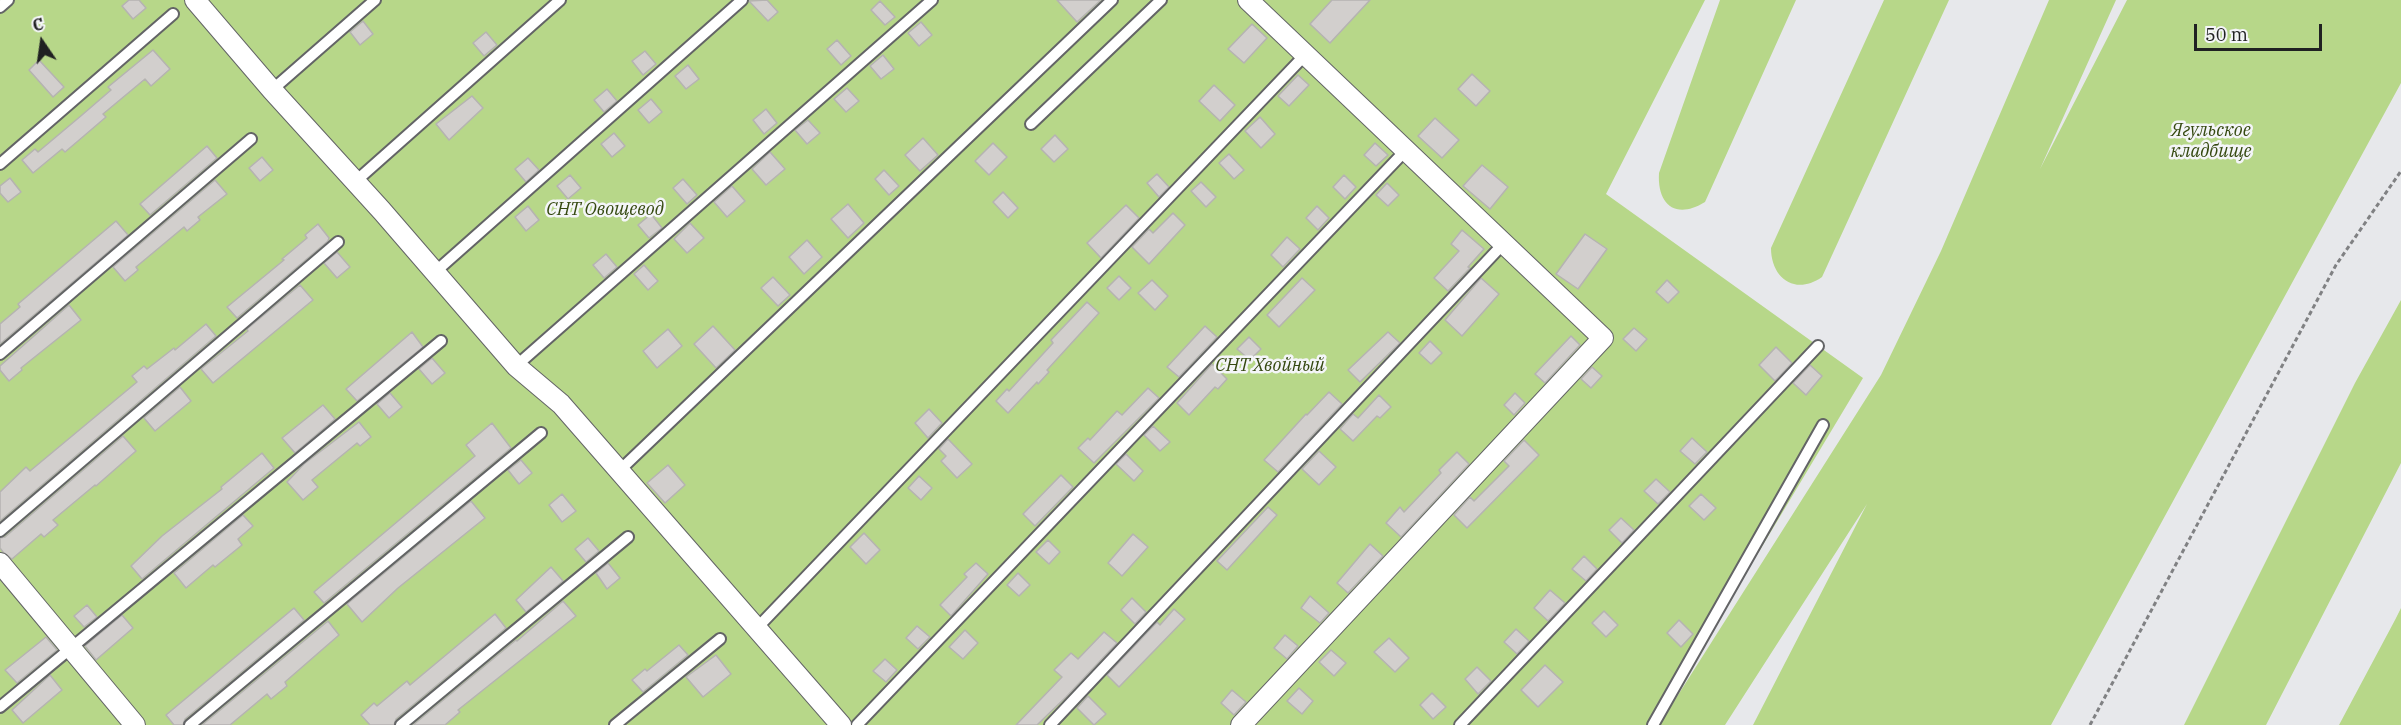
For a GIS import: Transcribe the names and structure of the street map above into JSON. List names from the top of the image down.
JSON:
{
  "parks": ["Ягульское кладбище", "СНТ Овощевод", "СНТ Хвойный"],
  "scale_bar": "50 m",
  "north": "top"
}
